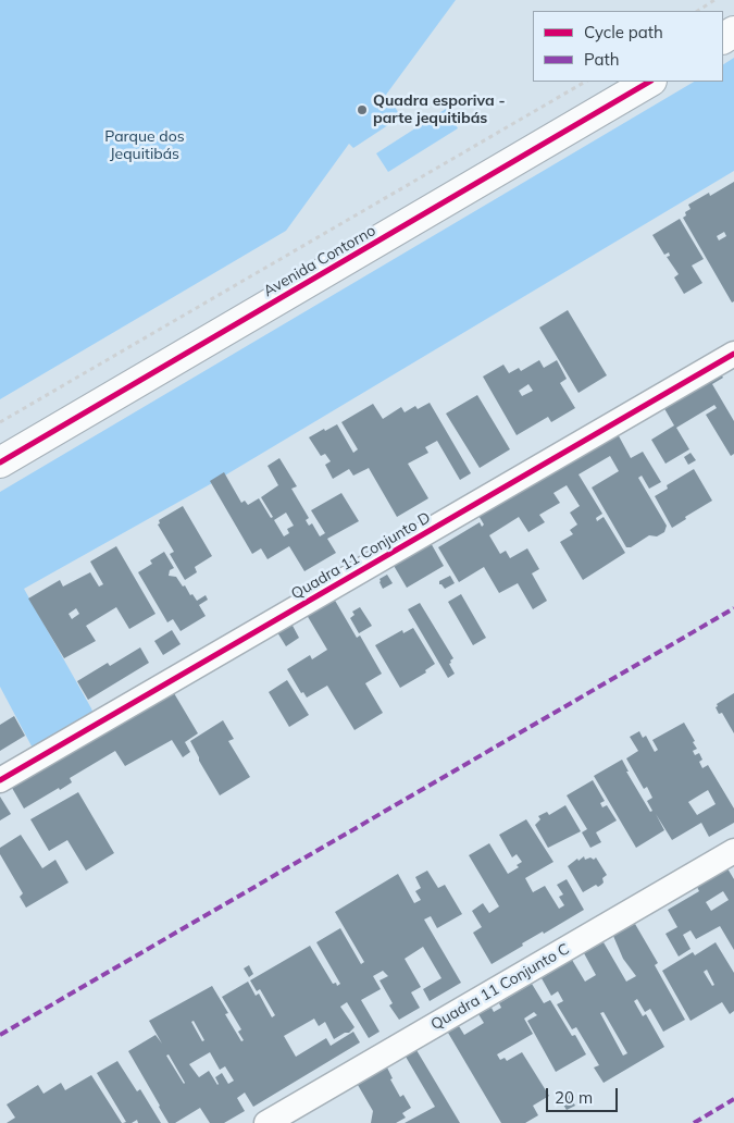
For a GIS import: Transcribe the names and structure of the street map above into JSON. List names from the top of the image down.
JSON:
{
  "streets": {
    "main road": ["Avenida Contorno"],
    "street": ["Quadra 11 Conjunto D", "Quadra 11 Conjunto C"]
  },
  "parks": ["Parque dos Jequitibás"],
  "places": ["Quadra esporiva - parte jequitibás"],
  "legend": ["Cycle path", "Path"],
  "scale_bar": "20 m"
}
